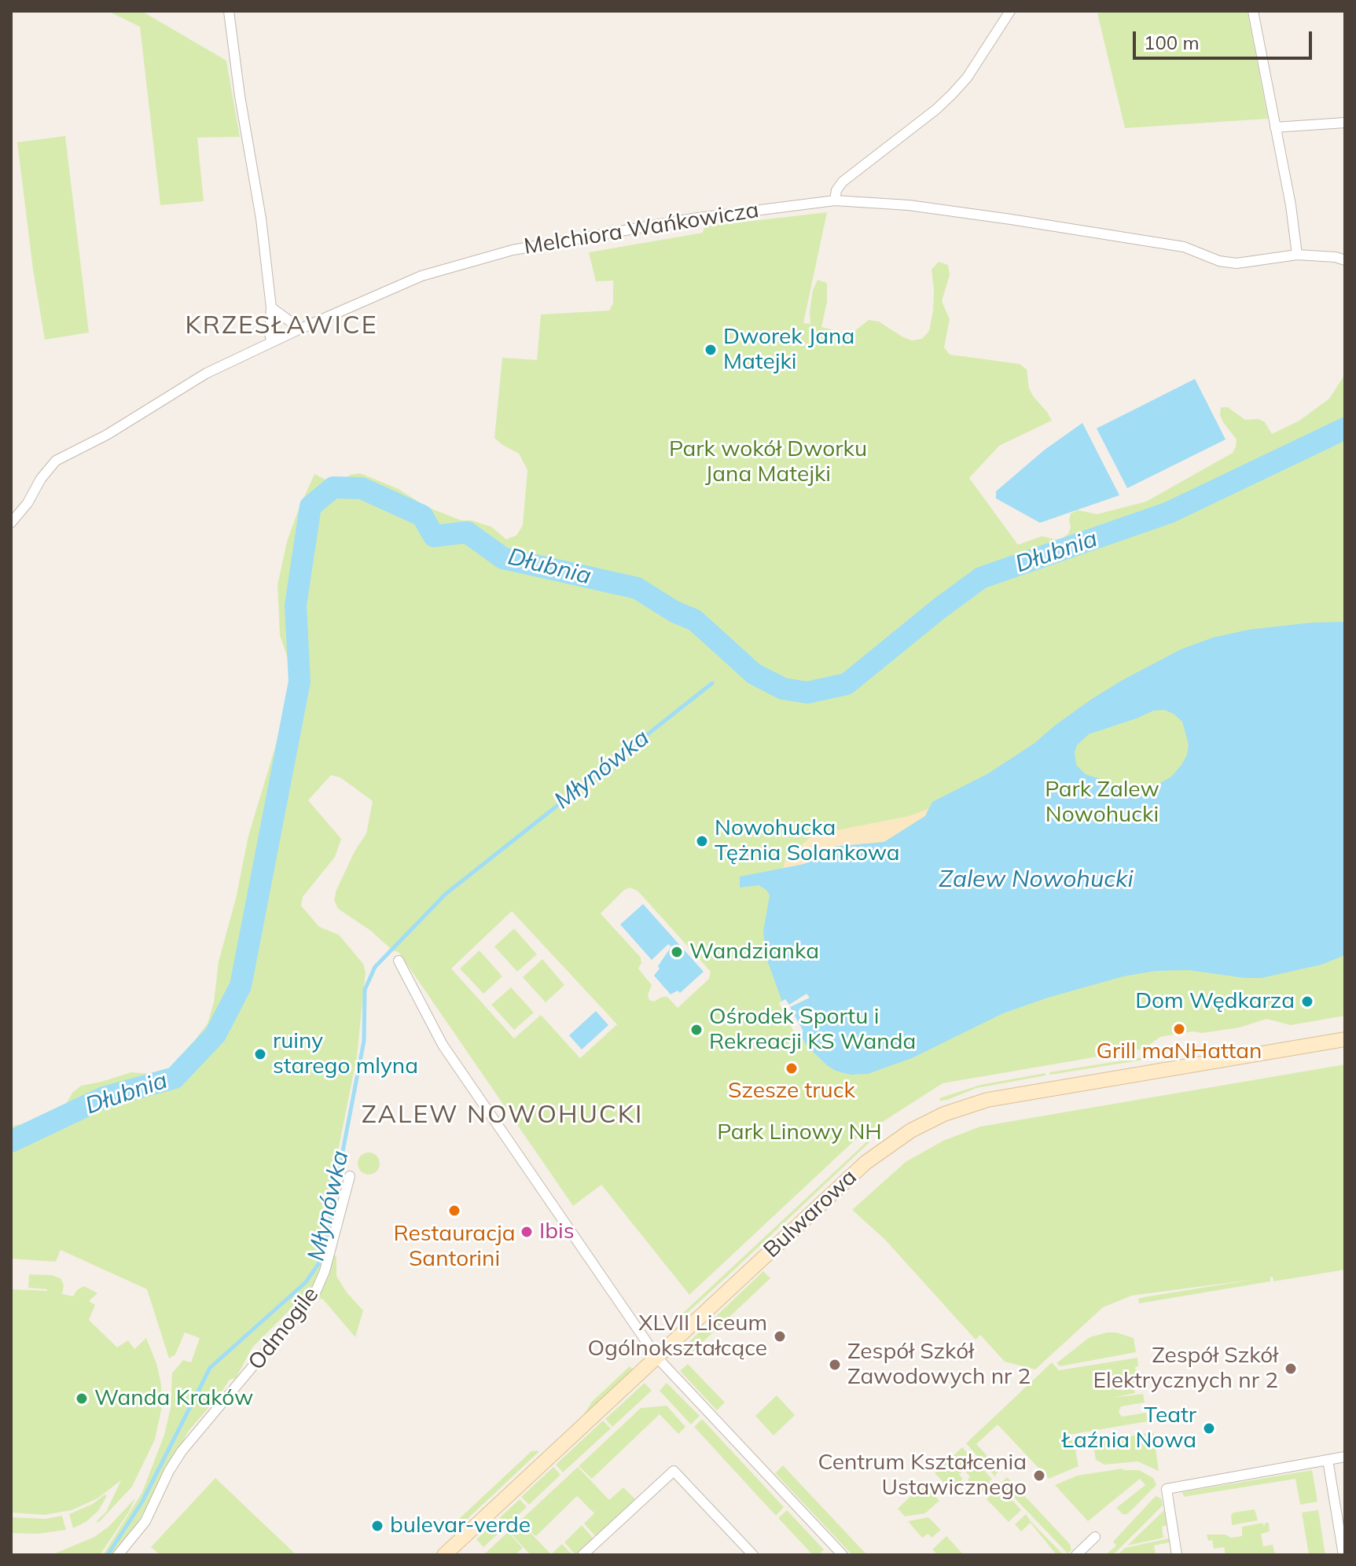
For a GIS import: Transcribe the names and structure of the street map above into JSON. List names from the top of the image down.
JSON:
{
  "streets": {
    "street": ["Melchiora Wańkowicza", "Bulwarowa", "Odmogile"]
  },
  "districts": ["KRZESŁAWICE", "ZALEW NOWOHUCKI"],
  "water": ["Dłubnia", "Młynówka", "Zalew Nowohucki"],
  "parks": ["Park wokół Dworku Jana Matejki", "Park Zalew Nowohucki", "Park Linowy NH"],
  "places": [
    "Dworek Jana Matejki",
    "Nowohucka Tężnia Solankowa",
    "Wandzianka",
    "Dom Wędkarza",
    "Grill maNHattan",
    "Ośrodek Sportu i Rekreacji KS Wanda",
    "ruiny starego mlyna",
    "Szesze truck",
    "Restauracja Santorini",
    "Ibis",
    "XLVII Liceum Ogólnokształcące",
    "Zespół Szkół Zawodowych nr 2",
    "Zespół Szkół Elektrycznych nr 2",
    "Wanda Kraków",
    "Teatr Łaźnia Nowa",
    "Centrum Kształcenia Ustawicznego",
    "bulevar-verde"
  ],
  "scale_bar": "100 m"
}
